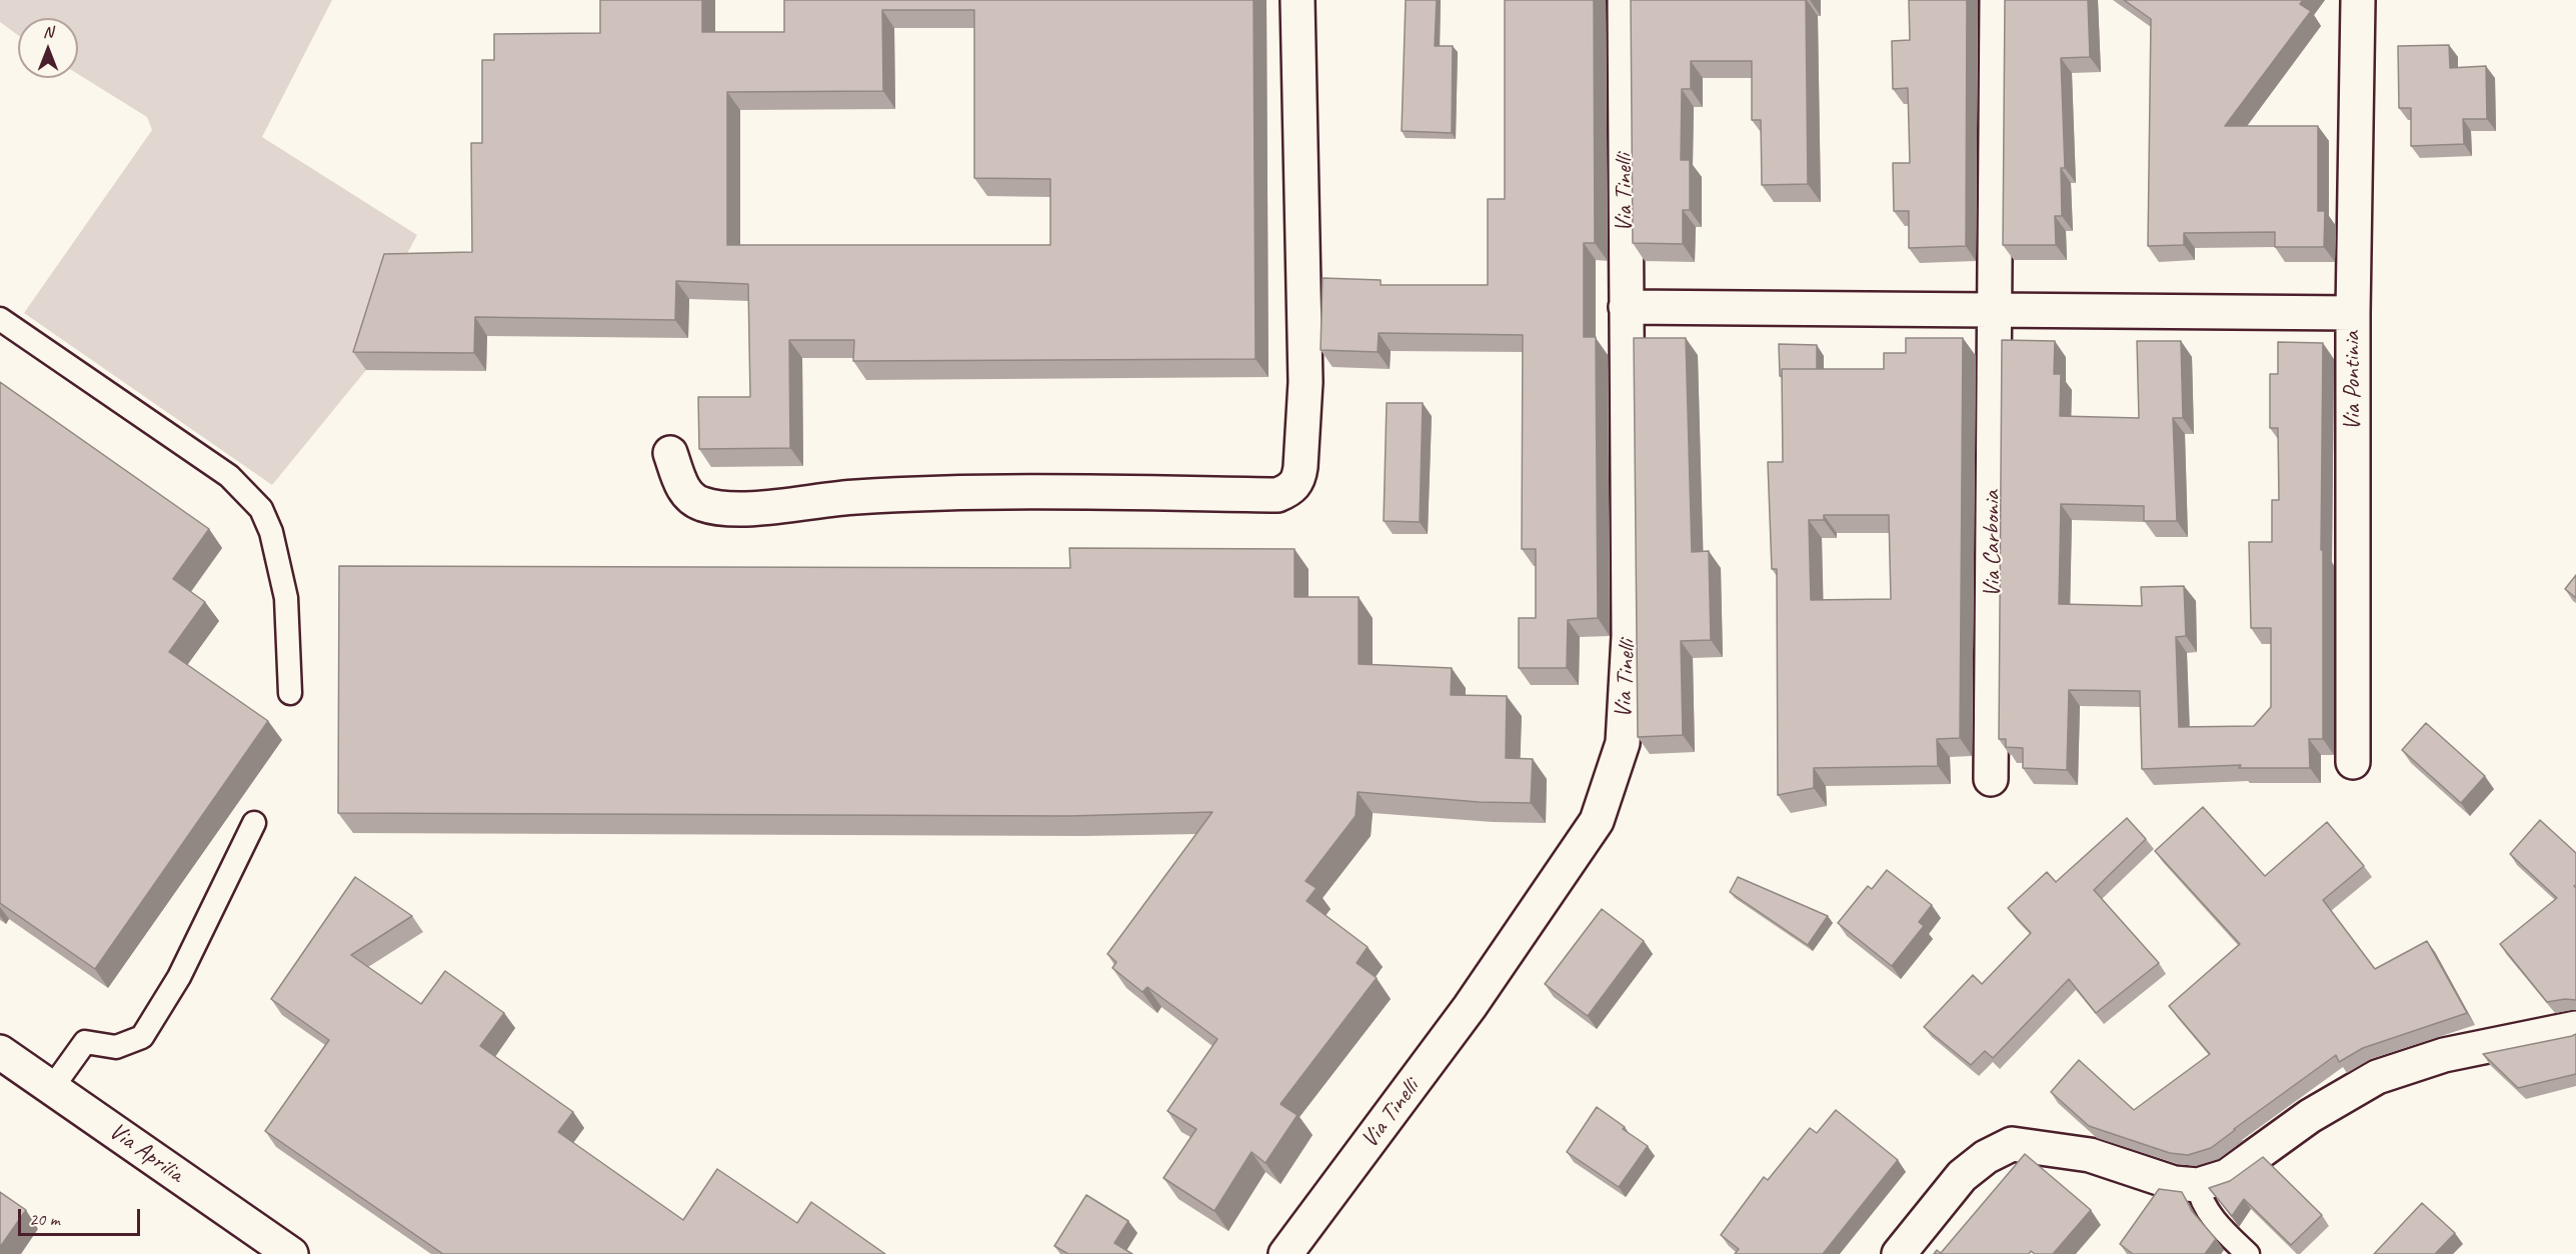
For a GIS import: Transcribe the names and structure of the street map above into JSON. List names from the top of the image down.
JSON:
{
  "streets": {
    "street": [
      "Via Tinelli",
      "Via Pontinia",
      "Via Carbonia",
      "Via Aprilia"
    ]
  },
  "scale_bar": "20 m",
  "north": "top"
}
